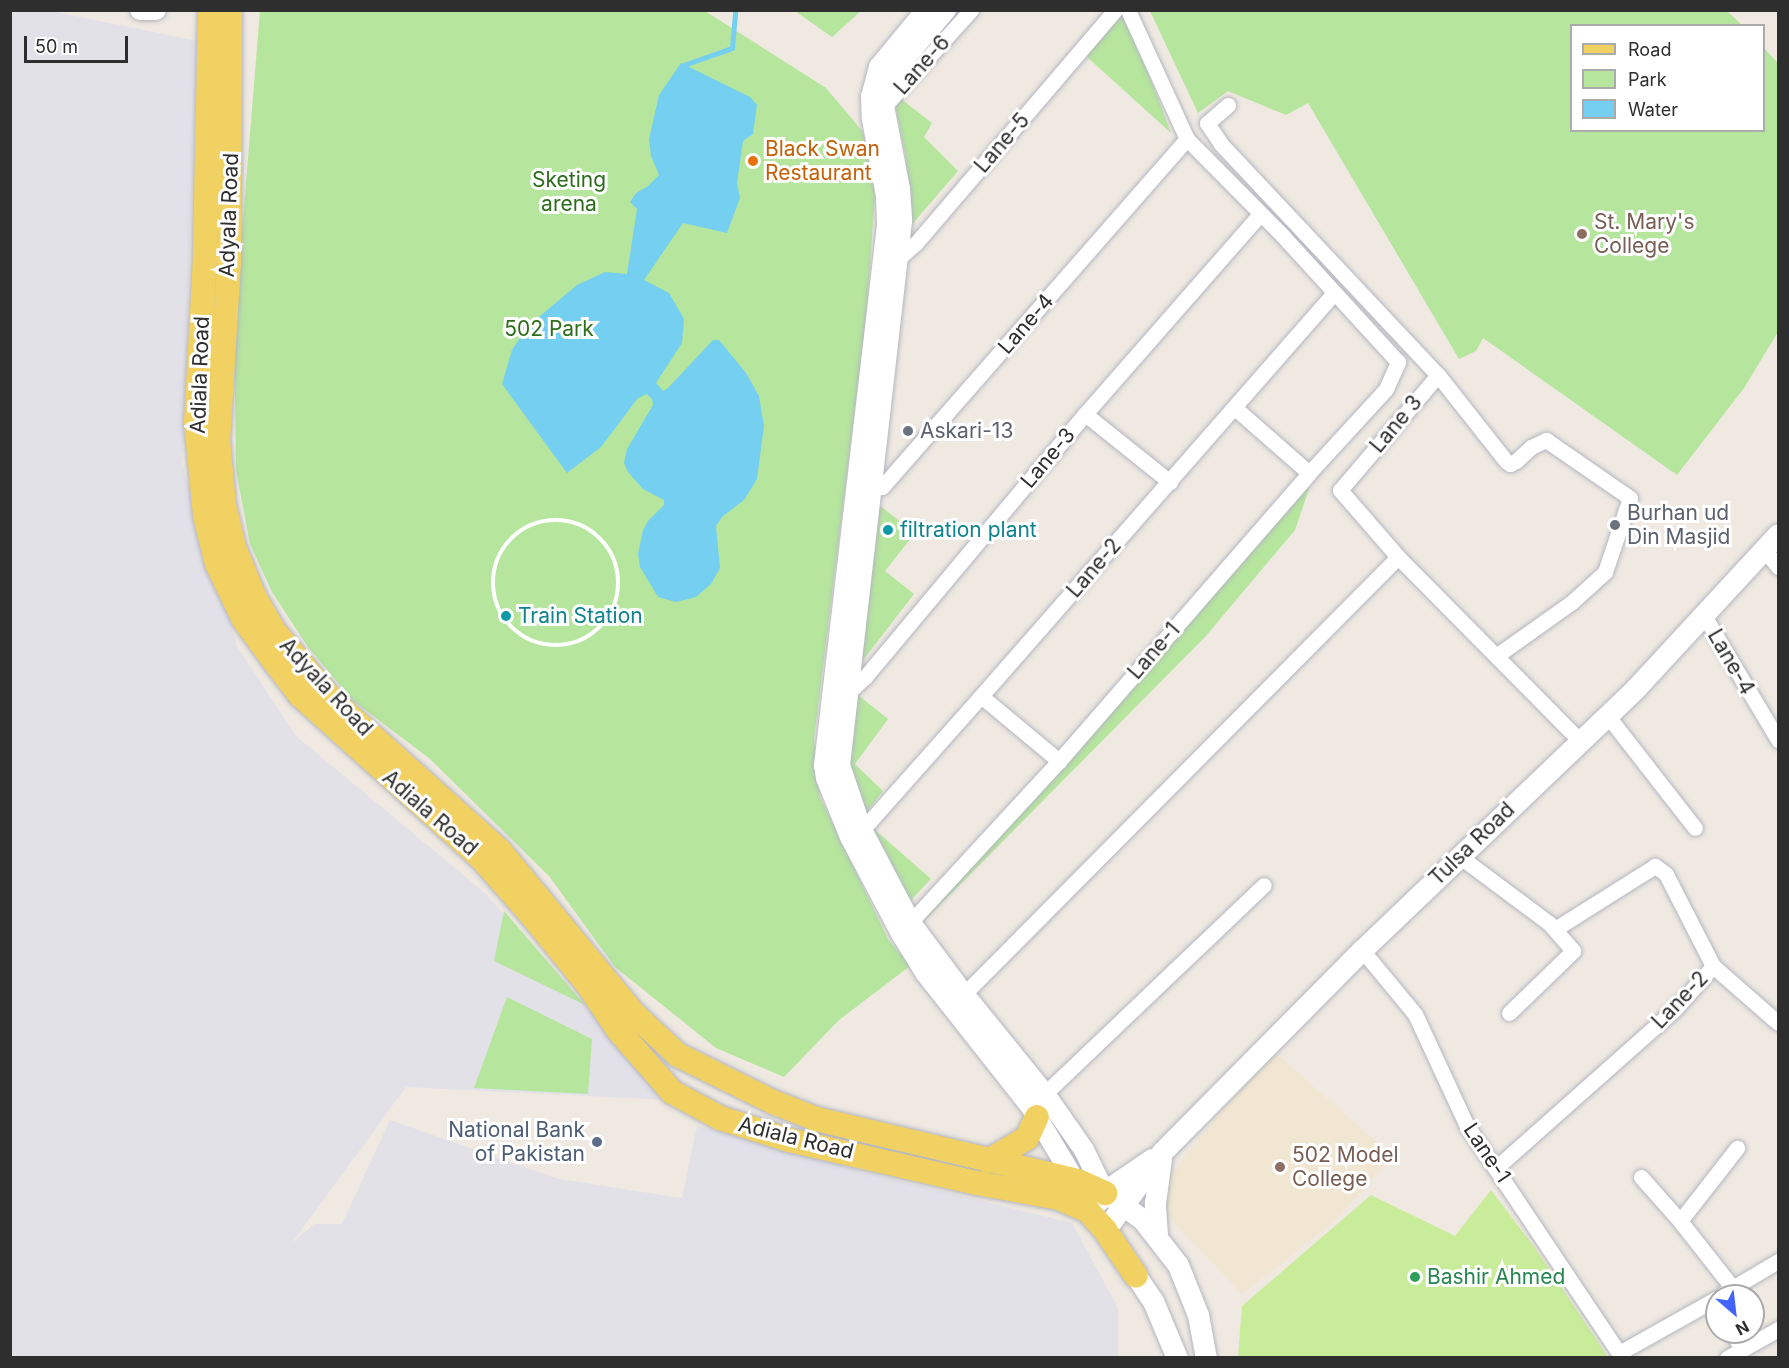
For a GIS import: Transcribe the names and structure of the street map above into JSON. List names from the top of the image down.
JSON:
{
  "streets": {
    "main road": ["Adyala Road", "Adiala Road", "Tulsa Road"],
    "street": [
      "Lane-6",
      "Lane-5",
      "Lane-4",
      "Lane 3",
      "Lane-3",
      "Lane-2",
      "Lane-1"
    ]
  },
  "crossings": [
    ["Adyala Road", "Adiala Road"],
    ["Lane-4", "Tulsa Road"],
    ["Adiala Road", "Tulsa Road"],
    ["Lane 3", "Tulsa Road"],
    ["Lane-2", "Lane-1"],
    ["Lane-1", "Tulsa Road"]
  ],
  "parks": ["Sketing arena", "502 Park"],
  "places": [
    "Black Swan Restaurant",
    "St. Mary's College",
    "Askari-13",
    "Burhan ud Din Masjid",
    "filtration plant",
    "Train Station",
    "National Bank of Pakistan",
    "502 Model College",
    "Bashir Ahmed"
  ],
  "legend": ["Road", "Park", "Water"],
  "scale_bar": "50 m",
  "north": "bottom right"
}
